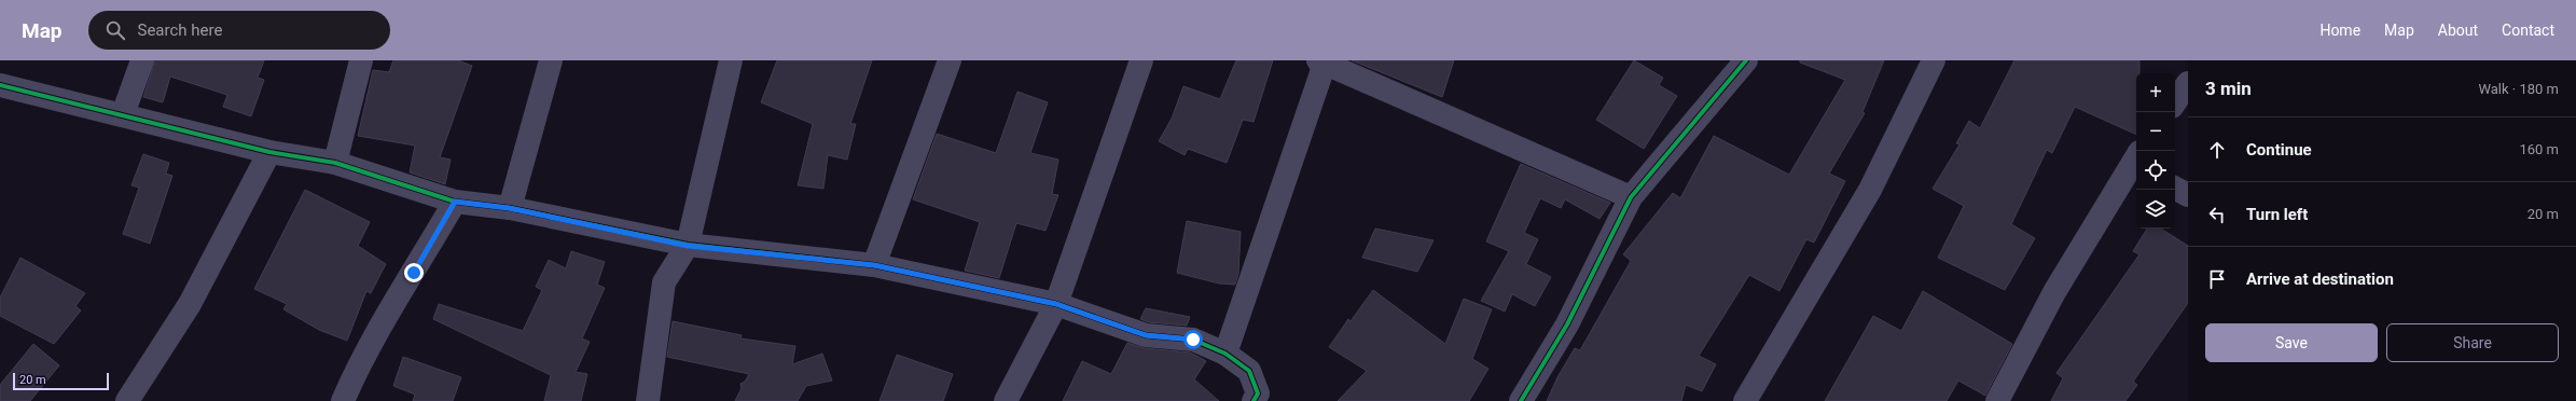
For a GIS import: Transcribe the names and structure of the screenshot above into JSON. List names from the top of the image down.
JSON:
{
  "scale_bar": "20 m",
  "page": {
    "header": "Map",
    "search": "Search here",
    "nav": [
      "Home",
      "Map",
      "About",
      "Contact"
    ],
    "heading": ["3 min", "Walk · 180 m"],
    "map_buttons": ["+", "−"],
    "list": [
      ["Continue", "160 m"],
      ["Turn left", "20 m"],
      "Arrive at destination"
    ],
    "buttons": ["Save", "Share"],
    "scale": "20 m"
  }
}
